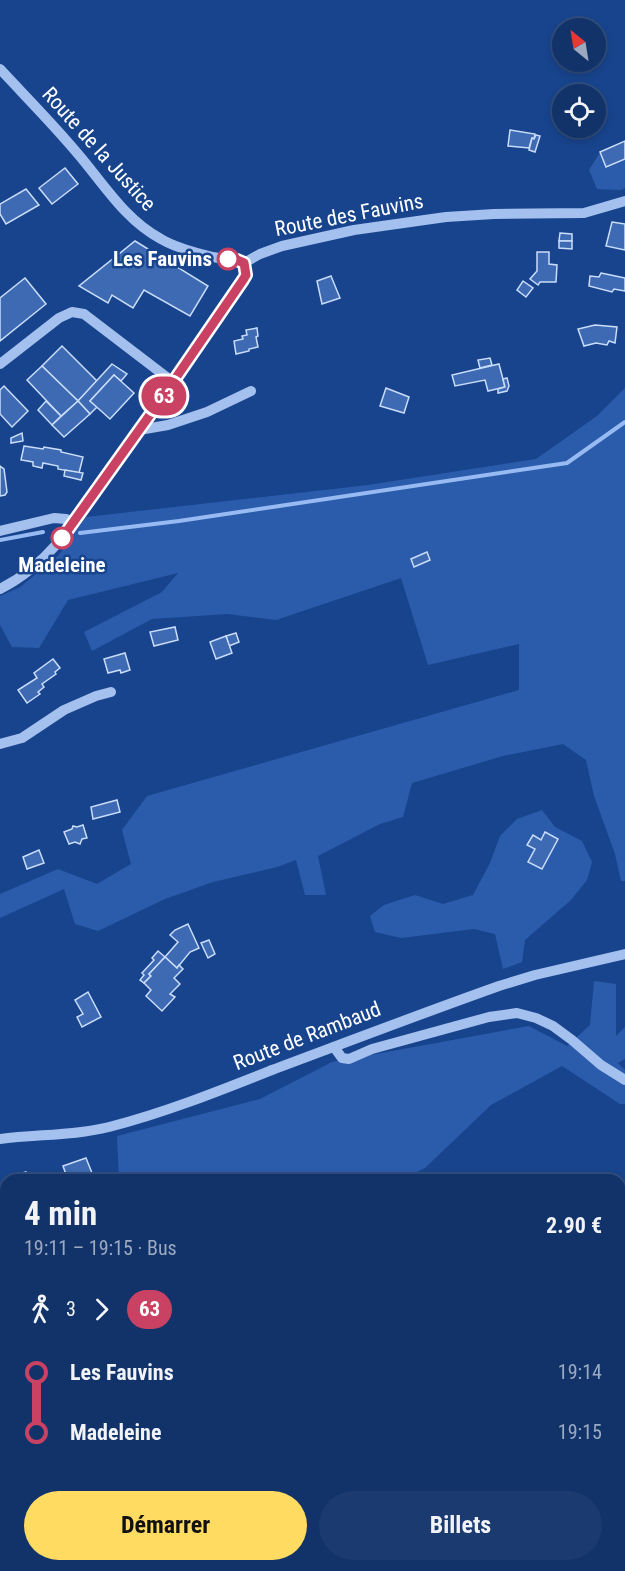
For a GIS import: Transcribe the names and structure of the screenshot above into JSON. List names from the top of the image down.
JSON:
{
  "streets": {
    "street": ["Route de la Justice", "Route des Fauvins", "Route de Rambaud"]
  },
  "crossings": [
    ["Route de la Justice", "Route des Fauvins"]
  ],
  "places": ["Les Fauvins", "Madeleine"],
  "lines": ["bus line 63"],
  "north": "top left",
  "page": {
    "on_map": "63",
    "heading": ["4 min", "19:11 – 19:15 · Bus", "2.90 €"],
    "legs": ["3", "63"],
    "list": [
      {
        "name": "Les Fauvins",
        "value": "19:14"
      },
      {
        "name": "Madeleine",
        "value": "19:15"
      }
    ],
    "buttons": ["Démarrer", "Billets"]
  }
}
